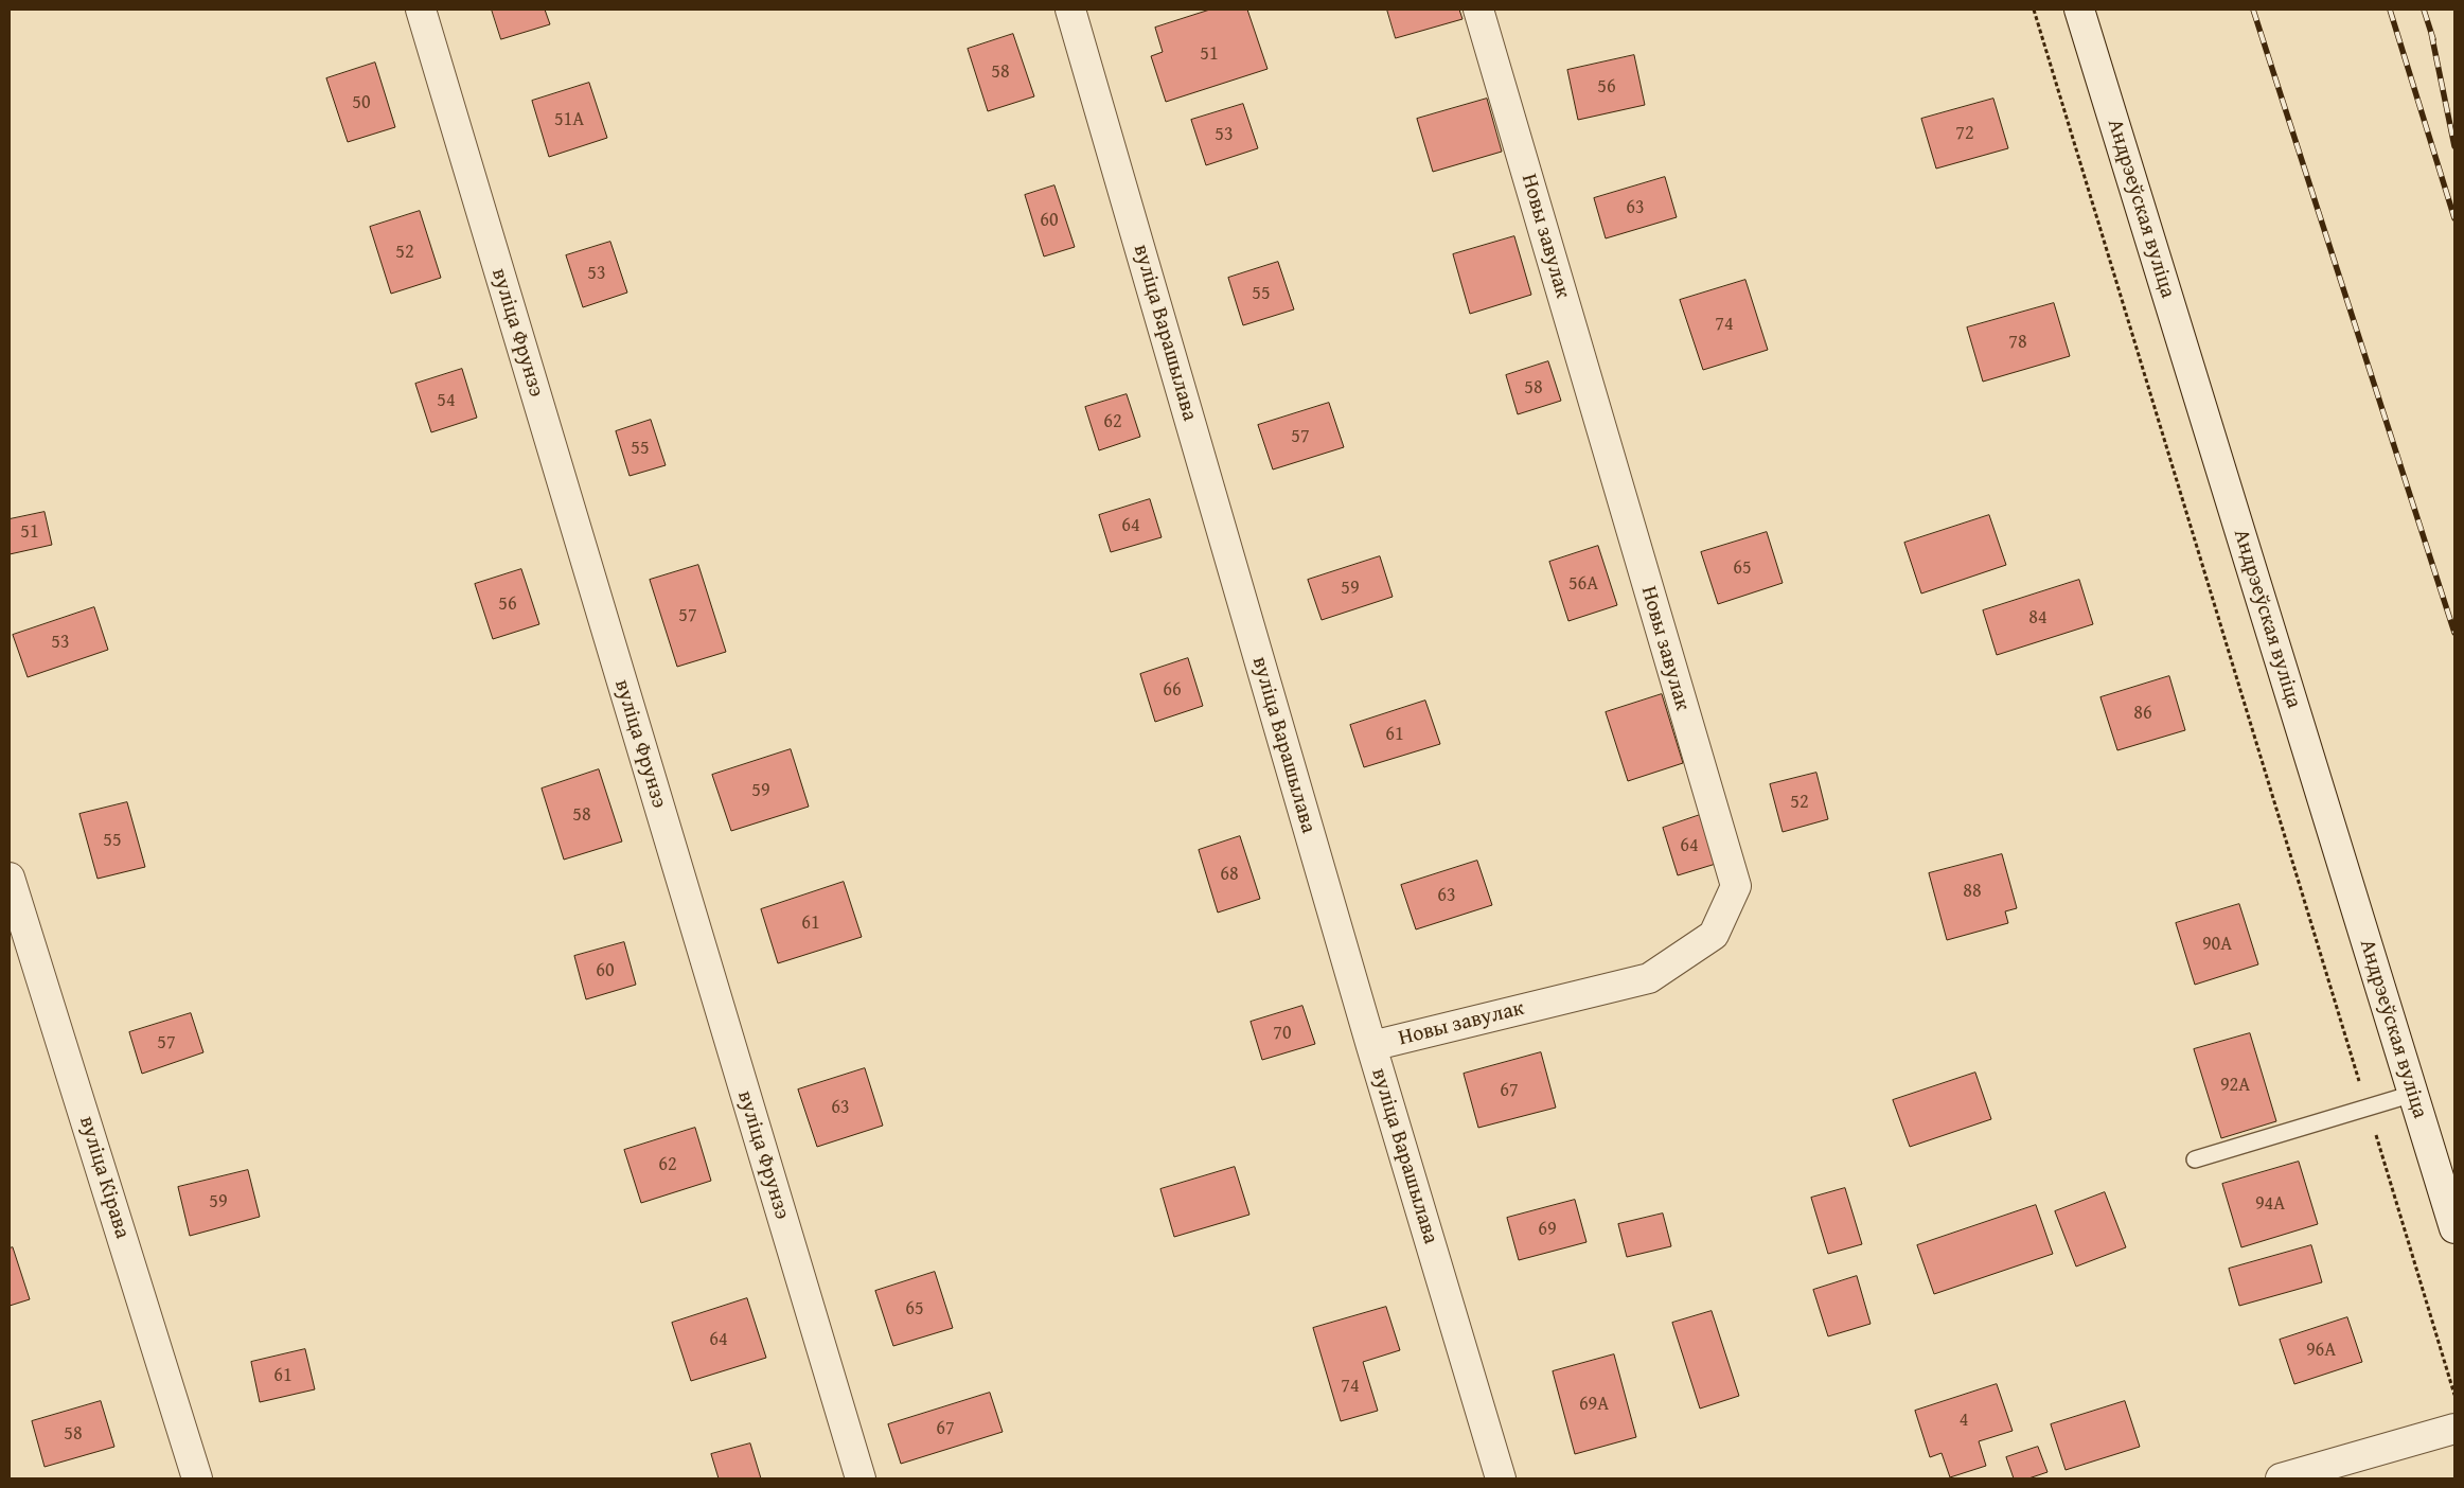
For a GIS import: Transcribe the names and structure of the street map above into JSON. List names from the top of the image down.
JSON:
{
  "streets": {
    "street": [
      "Андрэеўская вуліца",
      "Новы завулак",
      "вуліца Фрунзэ",
      "вуліца Варашылава",
      "вуліца Кірава"
    ]
  },
  "crossings": [
    ["Новы завулак", "вуліца Варашылава"]
  ],
  "house_numbers": [
    "51",
    "58",
    "56",
    "50",
    "51А",
    "72",
    "53",
    "63",
    "60",
    "52",
    "53",
    "55",
    "74",
    "78",
    "58",
    "54",
    "62",
    "57",
    "55",
    "64",
    "51",
    "65",
    "56А",
    "59",
    "56",
    "57",
    "84",
    "53",
    "66",
    "86",
    "61",
    "59",
    "52",
    "58",
    "55",
    "64",
    "68",
    "88",
    "63",
    "61",
    "90А",
    "60",
    "70",
    "57",
    "92А",
    "67",
    "63",
    "62",
    "59",
    "94А",
    "69",
    "65",
    "64",
    "96А",
    "61",
    "74",
    "69А",
    "4",
    "67",
    "58"
  ]
}
